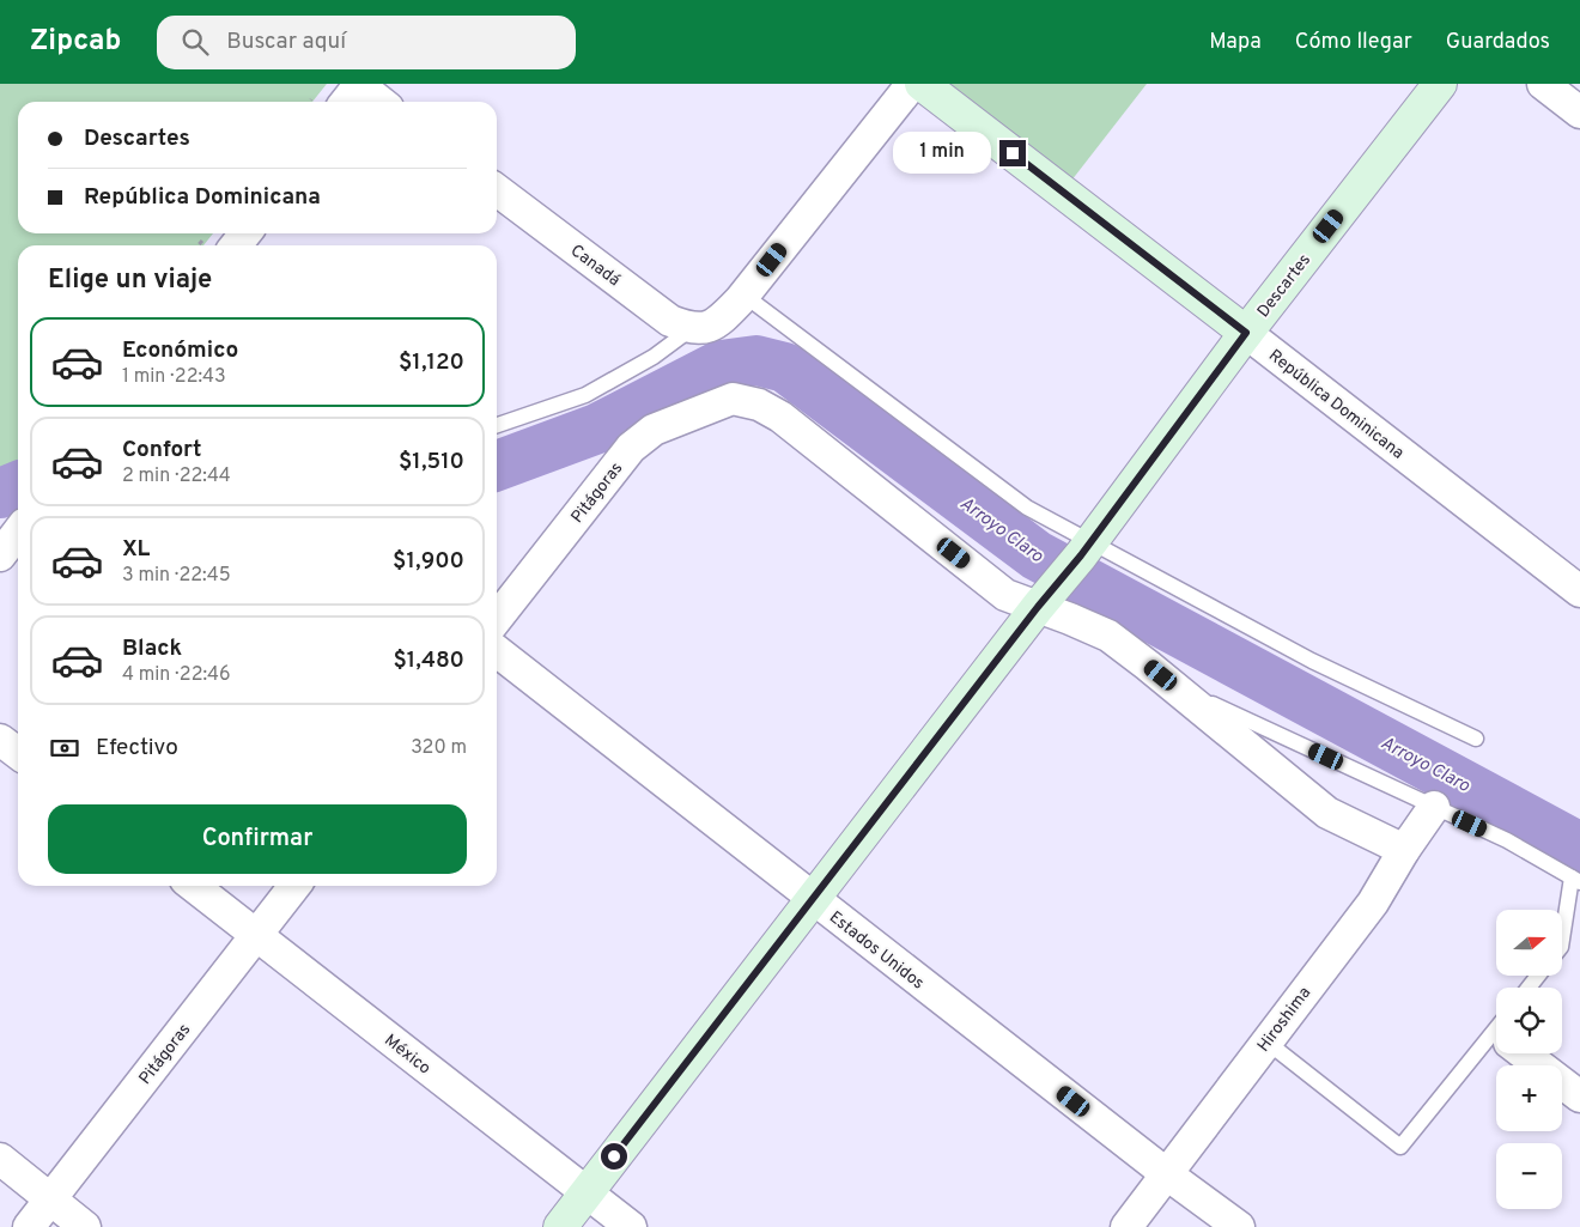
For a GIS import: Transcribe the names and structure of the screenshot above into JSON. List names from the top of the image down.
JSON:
{
  "streets": {
    "street": [
      "Canadá",
      "Descartes",
      "República Dominicana",
      "Pitágoras",
      "Estados Unidos",
      "Hiroshima",
      "México"
    ]
  },
  "crossings": [
    ["Descartes", "República Dominicana"],
    ["Descartes", "Pitágoras"],
    ["Descartes", "Estados Unidos"],
    ["Descartes", "México"],
    ["Pitágoras", "México"],
    ["Estados Unidos", "Hiroshima"]
  ],
  "water": ["Arroyo Claro"],
  "north": "right",
  "page": {
    "header": "Zipcab",
    "search": "Buscar aquí",
    "nav": ["Mapa", "Cómo llegar", "Guardados"],
    "banner": ["Descartes", "República Dominicana"],
    "bubble": "1 min",
    "heading": "Elige un viaje",
    "list": [
      {
        "name": "Económico",
        "note": "1 min · 22:43",
        "value": "$1,120"
      },
      {
        "name": "Confort",
        "note": "2 min · 22:44",
        "value": "$1,510"
      },
      {
        "name": "XL",
        "note": "3 min · 22:45",
        "value": "$1,900"
      },
      {
        "name": "Black",
        "note": "4 min · 22:46",
        "value": "$1,480"
      }
    ],
    "pay": ["Efectivo", "320 m"],
    "buttons": "Confirmar",
    "map_buttons": ["+", "−"]
  }
}
